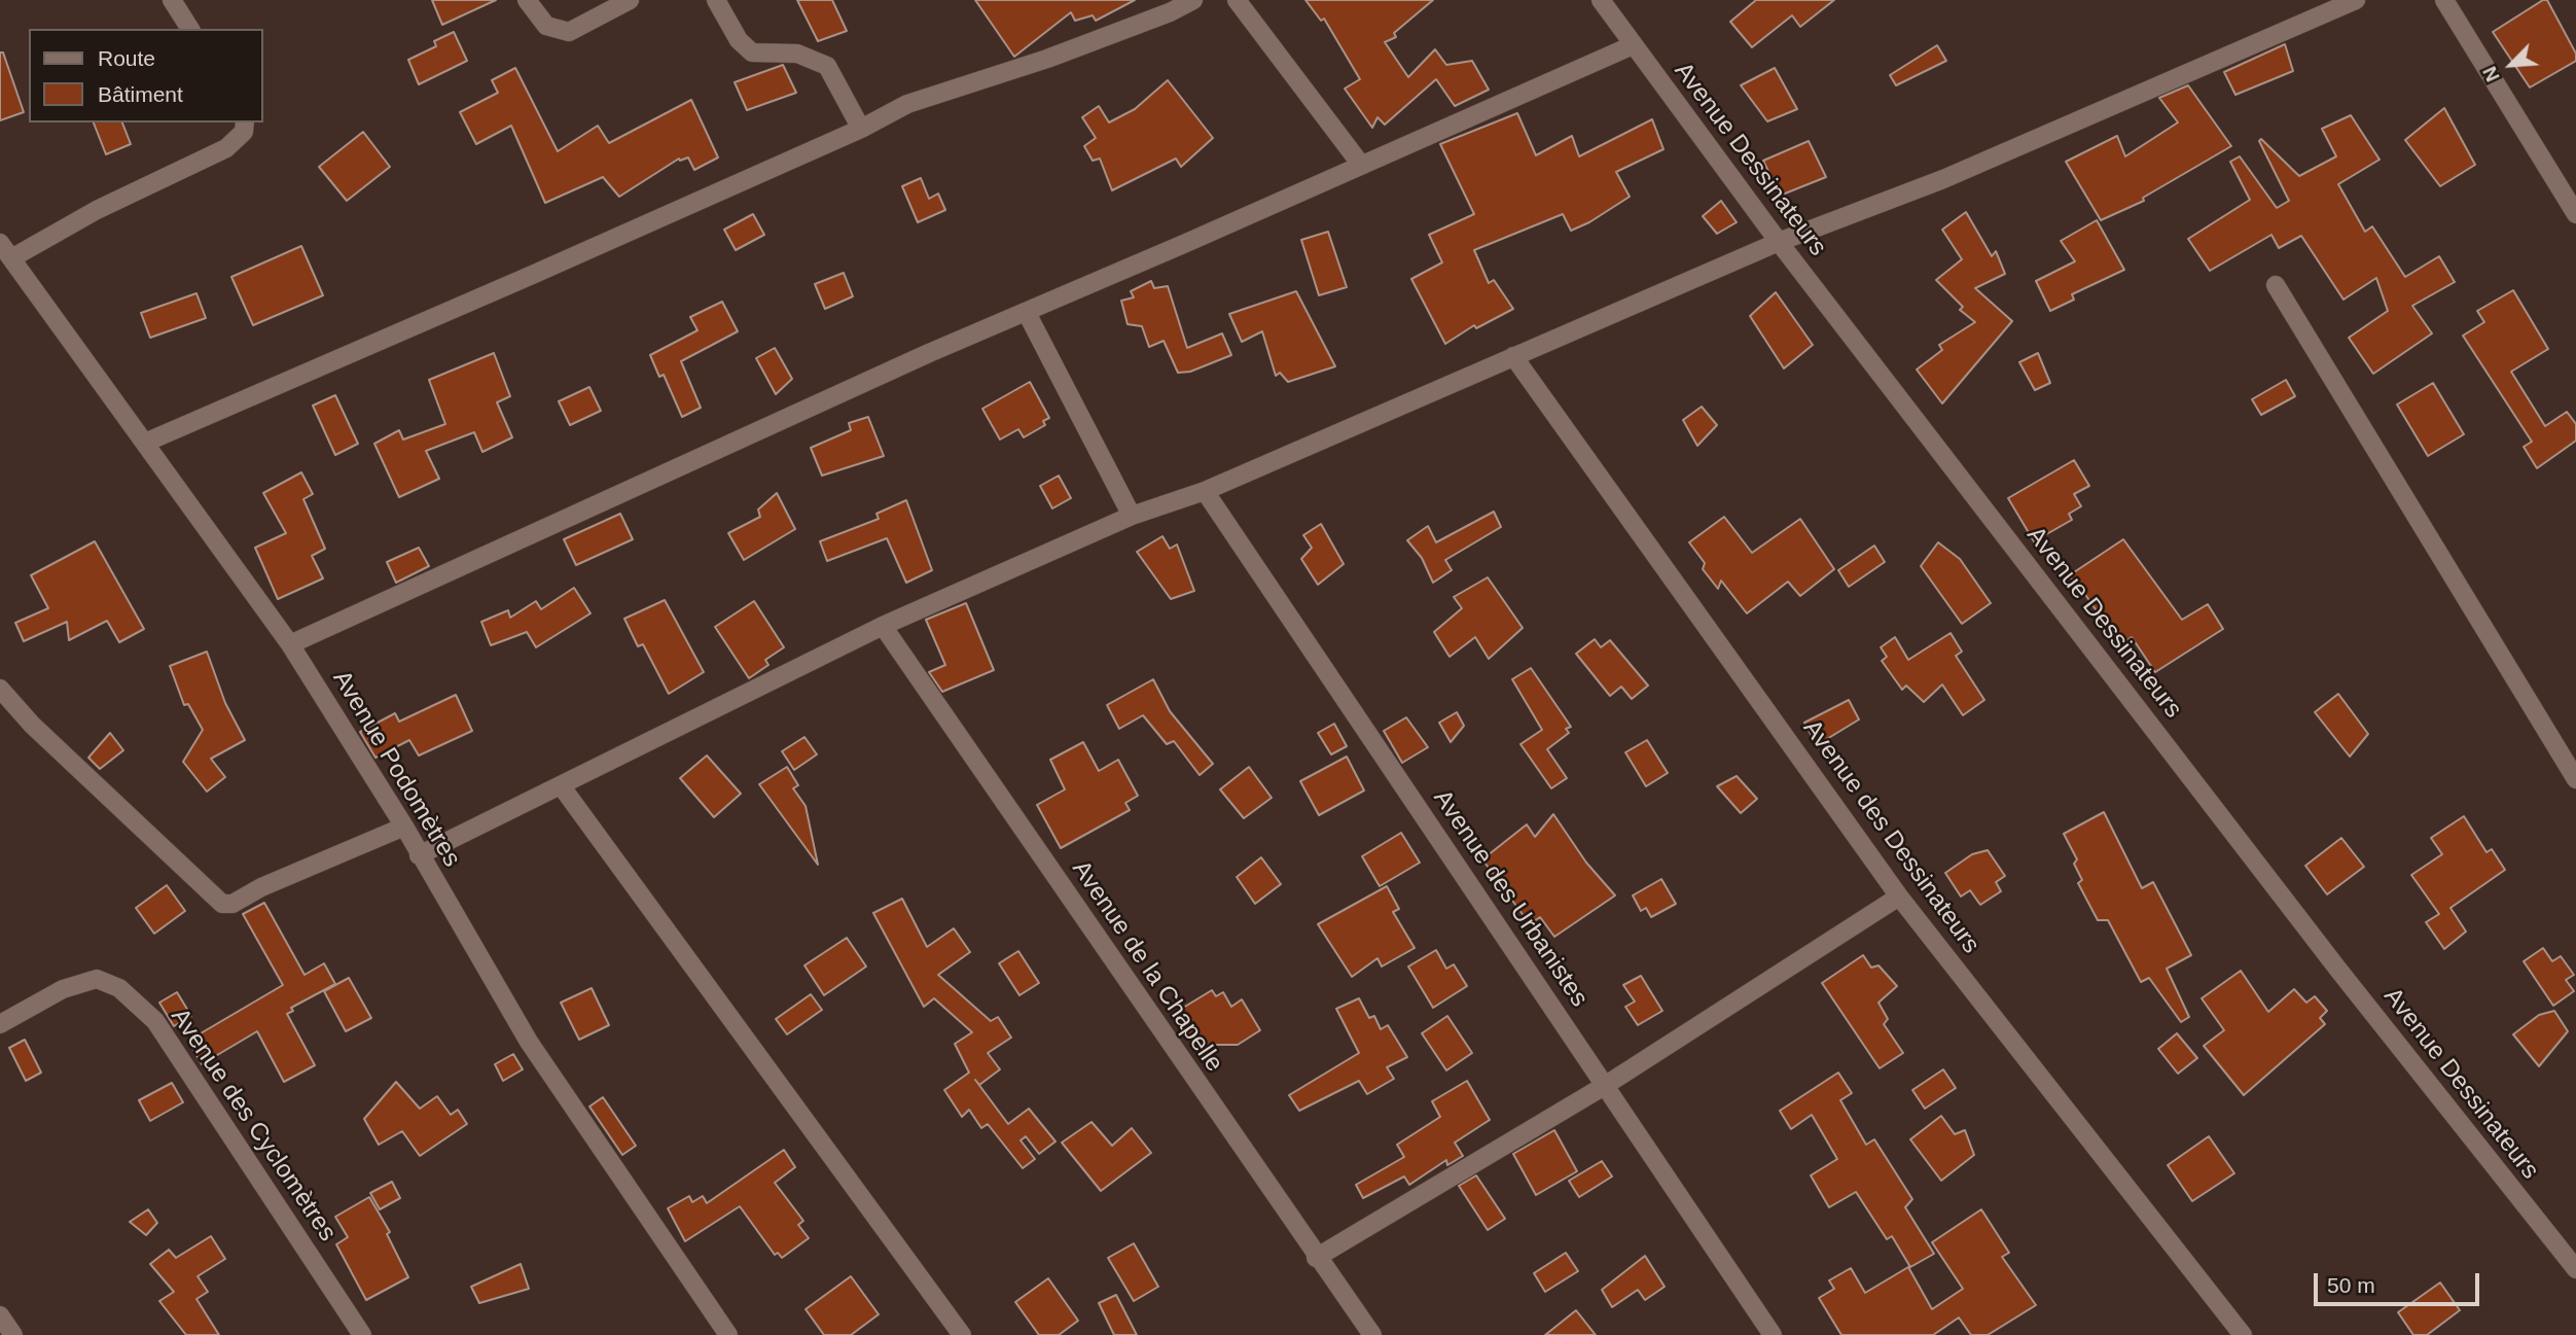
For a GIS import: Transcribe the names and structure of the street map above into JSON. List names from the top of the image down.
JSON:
{
  "streets": {
    "street": [
      "Avenue Dessinateurs",
      "Avenue Podomètres",
      "Avenue des Dessinateurs",
      "Avenue des Urbanistes",
      "Avenue de la Chapelle",
      "Avenue des Cyclomètres"
    ]
  },
  "legend": ["Route", "Bâtiment"],
  "scale_bar": "50 m",
  "north": "bottom left"
}
